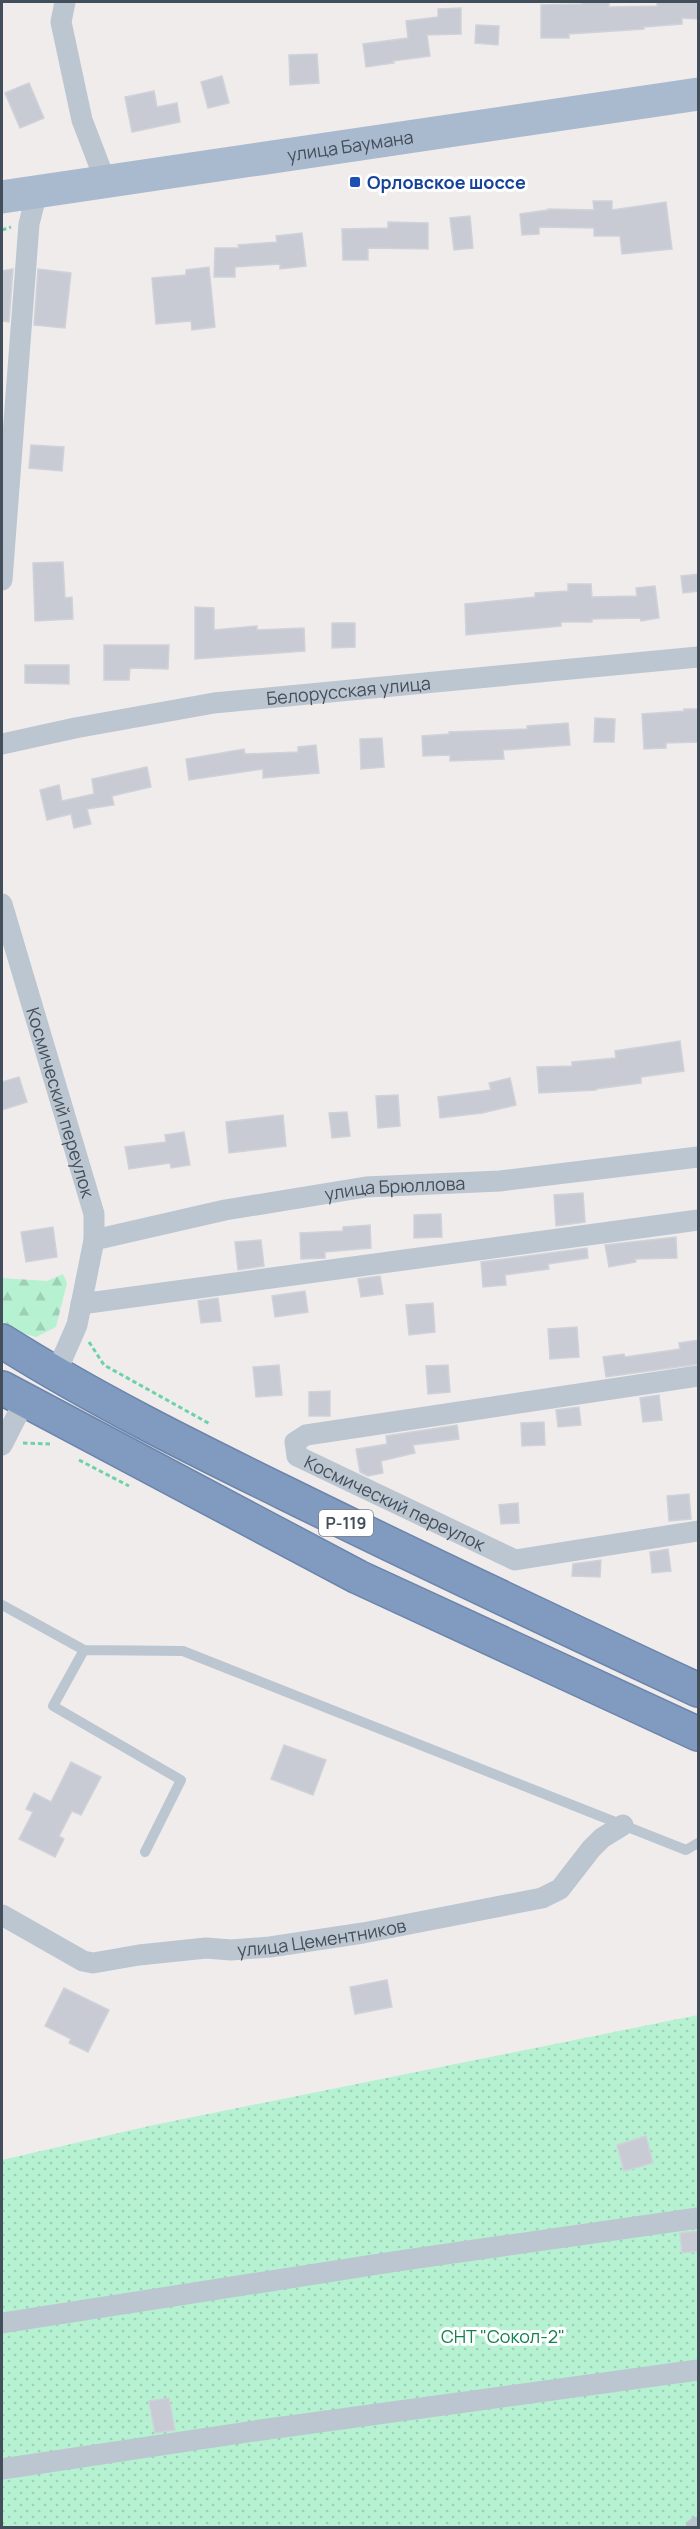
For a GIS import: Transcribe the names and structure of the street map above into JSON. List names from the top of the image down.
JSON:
{
  "streets": {
    "highway": ["Р-119"],
    "main road": ["улица Баумана"],
    "street": [
      "Белорусская улица",
      "Космический переулок",
      "улица Брюллова",
      "улица Цементников"
    ]
  },
  "crossings": [
    ["Космический переулок", "улица Брюллова"],
    ["Космический переулок", "Р-119"]
  ],
  "parks": ["СНТ \"Сокол-2\""],
  "places": {
    "transit": ["Орловское шоссе"]
  }
}
